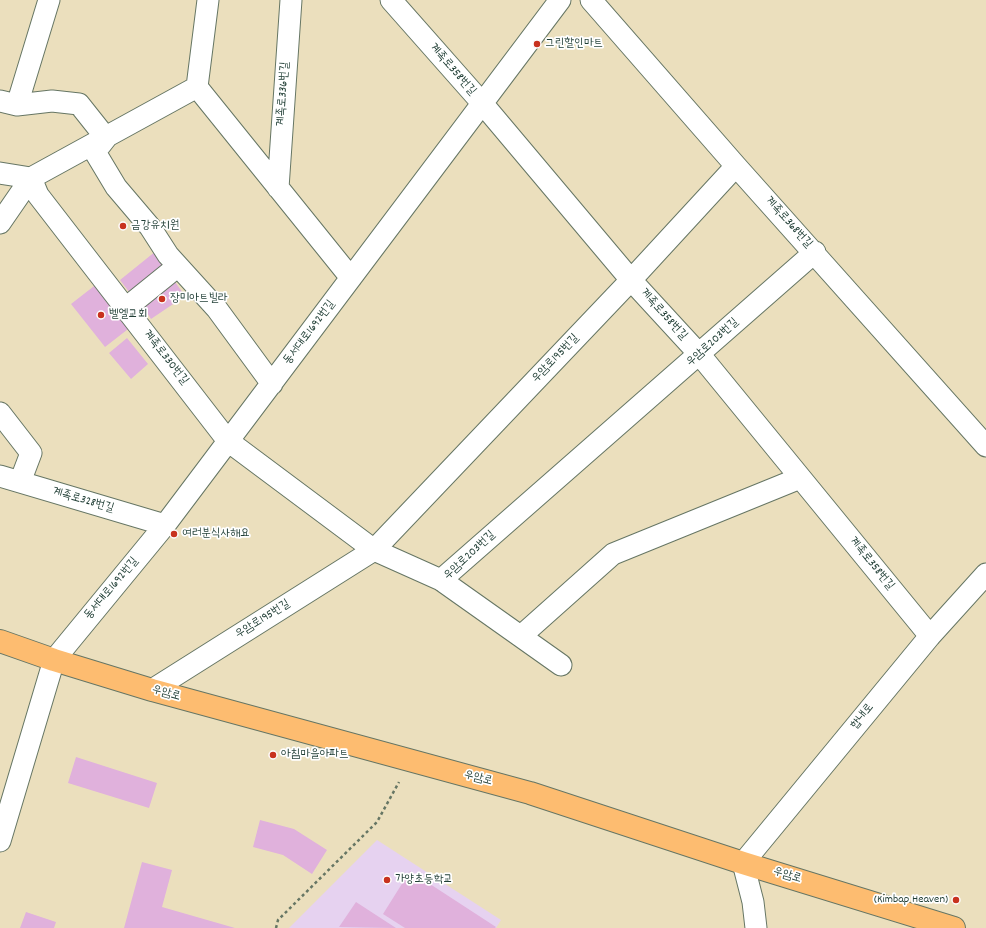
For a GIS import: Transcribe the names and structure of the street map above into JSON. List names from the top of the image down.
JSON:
{
  "streets": {
    "main road": ["우암로"],
    "street": [
      "계족로358번길",
      "계족로336번길",
      "계족로368번길",
      "동서대로1692번길",
      "우암로203번길",
      "계족로330번길",
      "우암로195번길",
      "계족로328번길",
      "합내로"
    ]
  },
  "crossings": [
    ["계족로358번길", "동서대로1692번길"],
    ["계족로358번길", "우암로203번길"],
    ["계족로358번길", "우암로195번길"],
    ["계족로358번길", "합내로"],
    ["계족로368번길", "우암로203번길"],
    ["계족로368번길", "우암로195번길"],
    ["동서대로1692번길", "계족로330번길"],
    ["동서대로1692번길", "계족로328번길"],
    ["동서대로1692번길", "우암로"],
    ["우암로195번길", "우암로"],
    ["우암로", "합내로"]
  ],
  "places": [
    "그린할인마트",
    "금강유치원",
    "장미아트빌라",
    "벨엘교회",
    "여러분식사해요",
    "아침마을아파트",
    "가양초등학교",
    "(Kimbap Heaven)"
  ]
}
